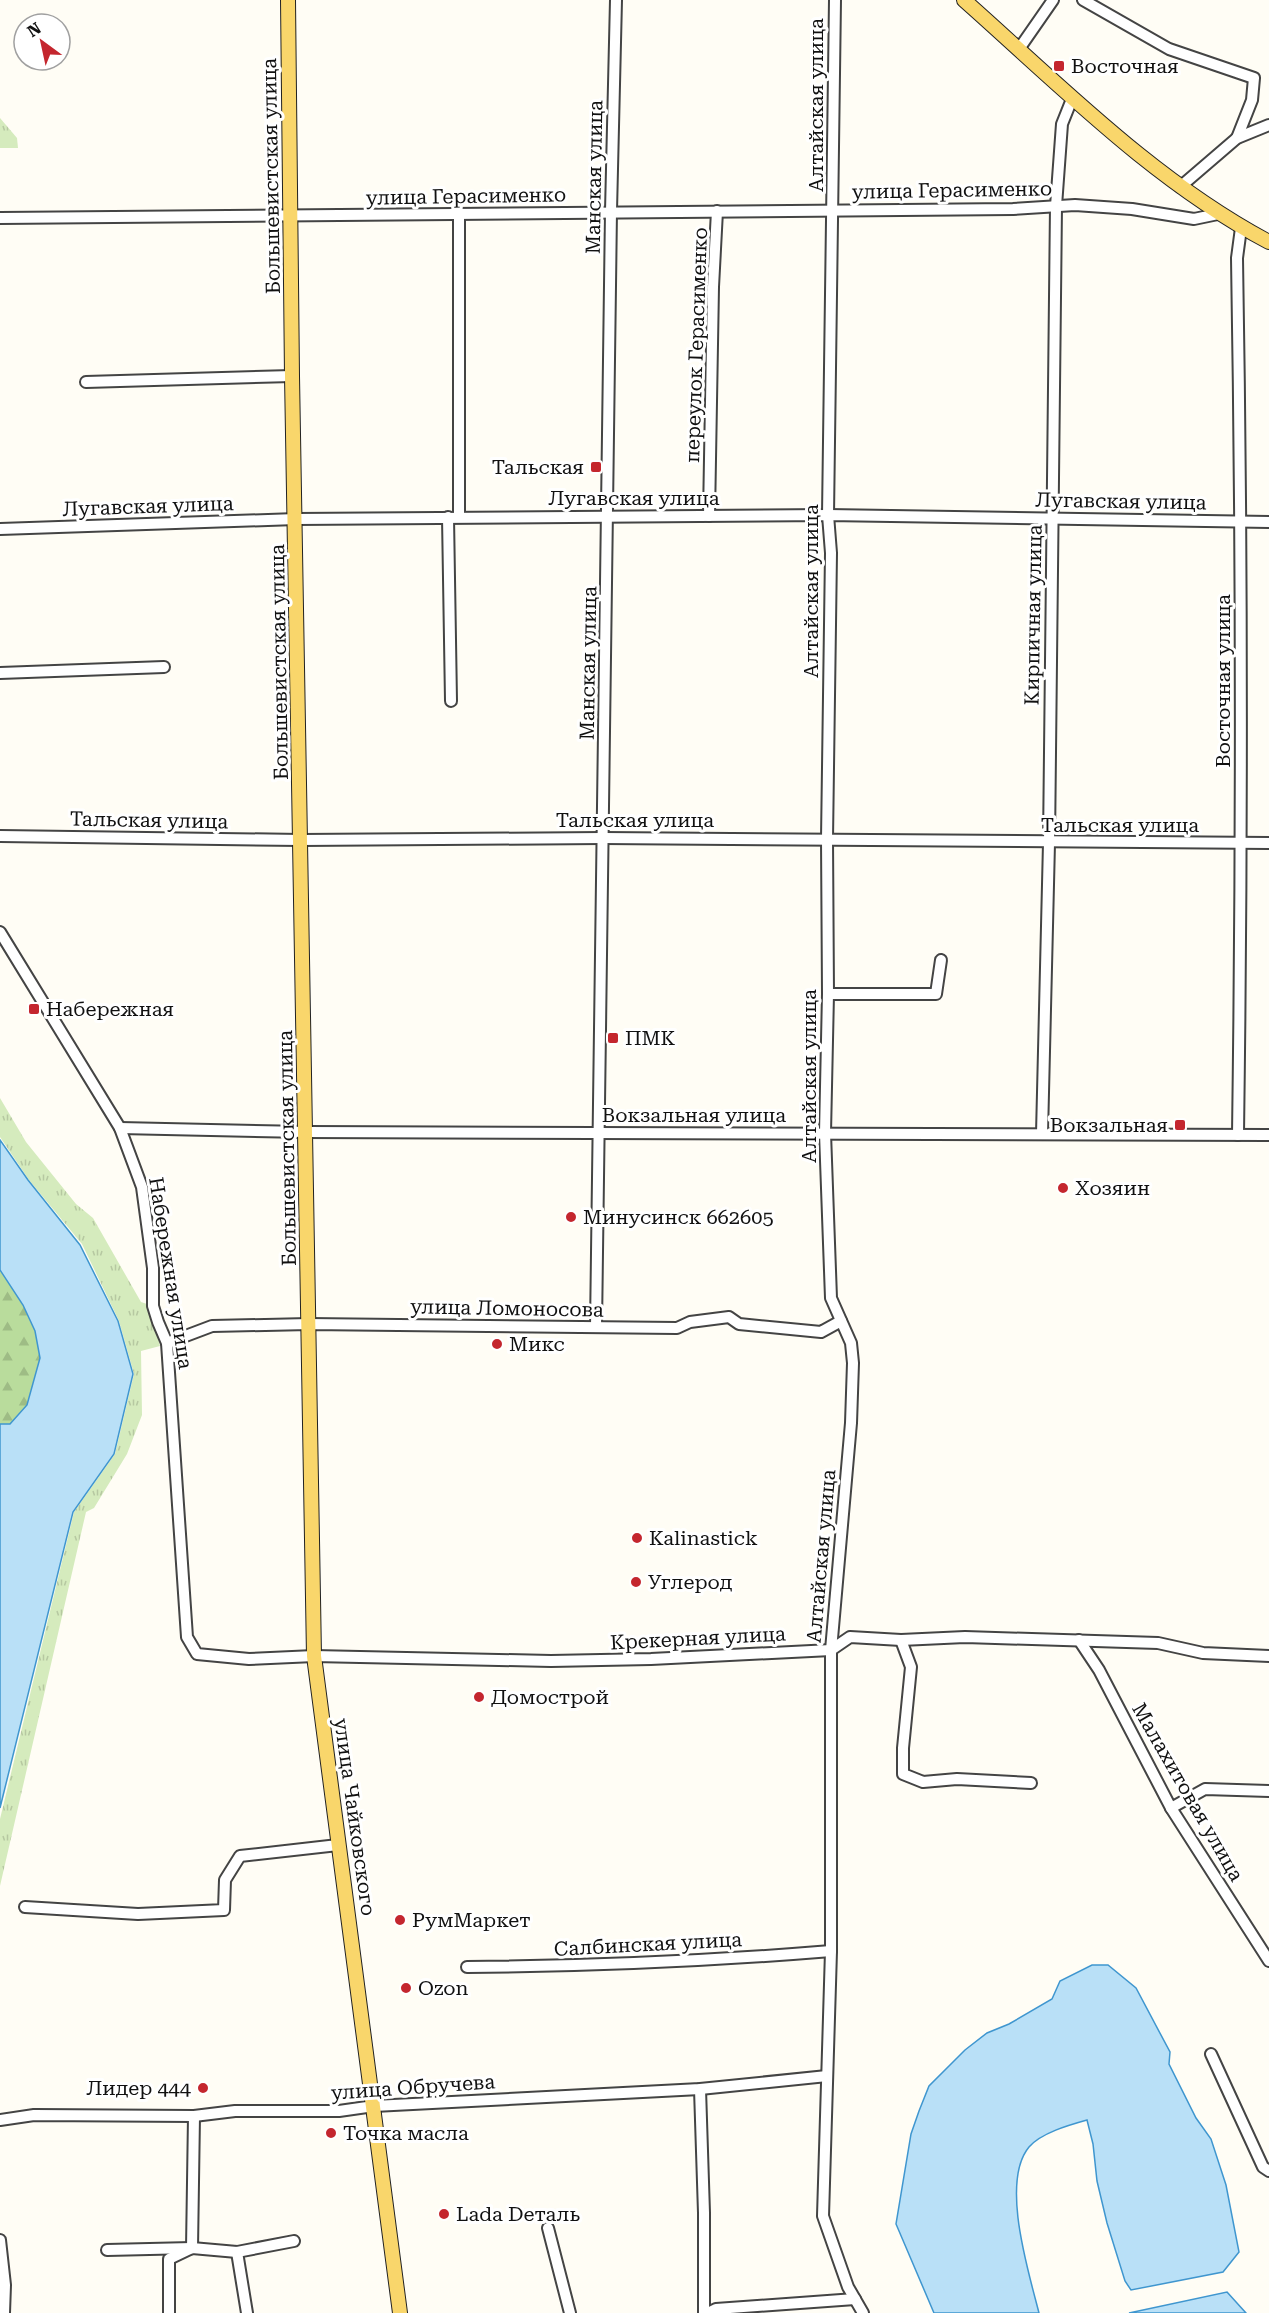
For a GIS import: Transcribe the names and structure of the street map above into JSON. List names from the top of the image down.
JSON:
{
  "streets": {
    "main road": ["Большевистская улица", "улица Чайковского"],
    "street": [
      "Алтайская улица",
      "Манская улица",
      "улица Герасименко",
      "переулок Герасименко",
      "Лугавская улица",
      "Кирпичная улица",
      "Восточная улица",
      "Тальская улица",
      "Вокзальная улица",
      "Набережная улица",
      "улица Ломоносова",
      "Крекерная улица",
      "Малахитовая улица",
      "Салбинская улица",
      "улица Обручева"
    ]
  },
  "crossings": [
    ["Алтайская улица", "улица Герасименко"],
    ["Алтайская улица", "Лугавская улица"],
    ["Алтайская улица", "Тальская улица"],
    ["Алтайская улица", "Вокзальная улица"],
    ["Алтайская улица", "улица Ломоносова"],
    ["Алтайская улица", "Крекерная улица"],
    ["Алтайская улица", "Салбинская улица"],
    ["Алтайская улица", "улица Обручева"],
    ["Большевистская улица", "улица Герасименко"],
    ["Большевистская улица", "Лугавская улица"],
    ["Большевистская улица", "Тальская улица"],
    ["Большевистская улица", "Вокзальная улица"],
    ["Большевистская улица", "улица Ломоносова"],
    ["Большевистская улица", "улица Чайковского"],
    ["Манская улица", "улица Герасименко"],
    ["Манская улица", "Лугавская улица"],
    ["Манская улица", "Тальская улица"],
    ["Манская улица", "Вокзальная улица"],
    ["Манская улица", "улица Ломоносова"],
    ["улица Герасименко", "переулок Герасименко"],
    ["улица Герасименко", "Кирпичная улица"],
    ["переулок Герасименко", "Лугавская улица"],
    ["Лугавская улица", "Кирпичная улица"],
    ["Лугавская улица", "Восточная улица"],
    ["Кирпичная улица", "Тальская улица"],
    ["Кирпичная улица", "Вокзальная улица"],
    ["Восточная улица", "Тальская улица"],
    ["Восточная улица", "Вокзальная улица"],
    ["Вокзальная улица", "Набережная улица"],
    ["Набережная улица", "улица Ломоносова"],
    ["Набережная улица", "Крекерная улица"],
    ["улица Ломоносова", "улица Чайковского"],
    ["Крекерная улица", "Малахитовая улица"],
    ["Крекерная улица", "улица Чайковского"],
    ["улица Чайковского", "улица Обручева"]
  ],
  "places": {
    "transit": [
      "Восточная",
      "Тальская",
      "Набережная",
      "ПМК",
      "Вокзальная"
    ],
    "other": [
      "Хозяин",
      "Минусинск 662605",
      "Микс",
      "Kalinastick",
      "Углерод",
      "Домострой",
      "РумМаркет",
      "Ozon",
      "Лидер 444",
      "Точка масла",
      "Lada Dеталь"
    ]
  },
  "north": "top left"
}
